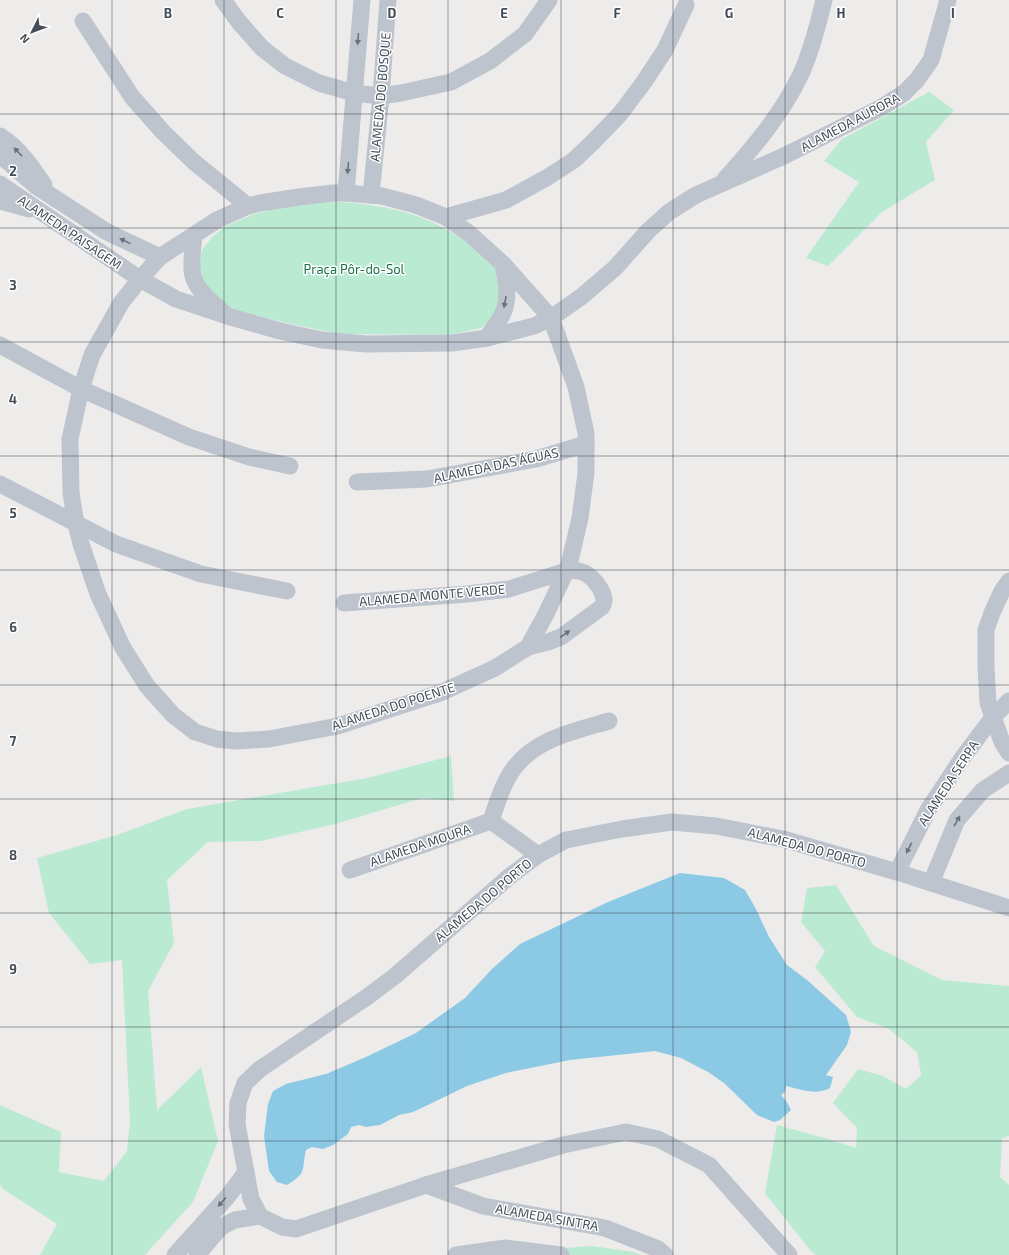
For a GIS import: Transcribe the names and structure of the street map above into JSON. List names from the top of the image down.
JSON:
{
  "streets": {
    "street": [
      "ALAMEDA DO BOSQUE",
      "ALAMEDA AURORA",
      "ALAMEDA PAISAGEM",
      "ALAMEDA DAS ÁGUAS",
      "ALAMEDA MONTE VERDE",
      "ALAMEDA DO POENTE",
      "ALAMEDA SERPA",
      "ALAMEDA MOURA",
      "ALAMEDA DO PORTO",
      "ALAMEDA SINTRA"
    ]
  },
  "crossings": [
    ["ALAMEDA DO BOSQUE", "ALAMEDA DO POENTE"],
    ["ALAMEDA AURORA", "ALAMEDA DO POENTE"],
    ["ALAMEDA PAISAGEM", "ALAMEDA DO POENTE"],
    ["ALAMEDA DAS ÁGUAS", "ALAMEDA DO POENTE"],
    ["ALAMEDA MONTE VERDE", "ALAMEDA DO POENTE"],
    ["ALAMEDA SERPA", "ALAMEDA DO PORTO"]
  ],
  "parks": ["Praça Pôr-do-Sol"],
  "north": "bottom left",
  "grid": {
    "columns": [
      "B",
      "C",
      "D",
      "E",
      "F",
      "G",
      "H",
      "I"
    ],
    "rows": [
      "2",
      "3",
      "4",
      "5",
      "6",
      "7",
      "8",
      "9"
    ]
  }
}
